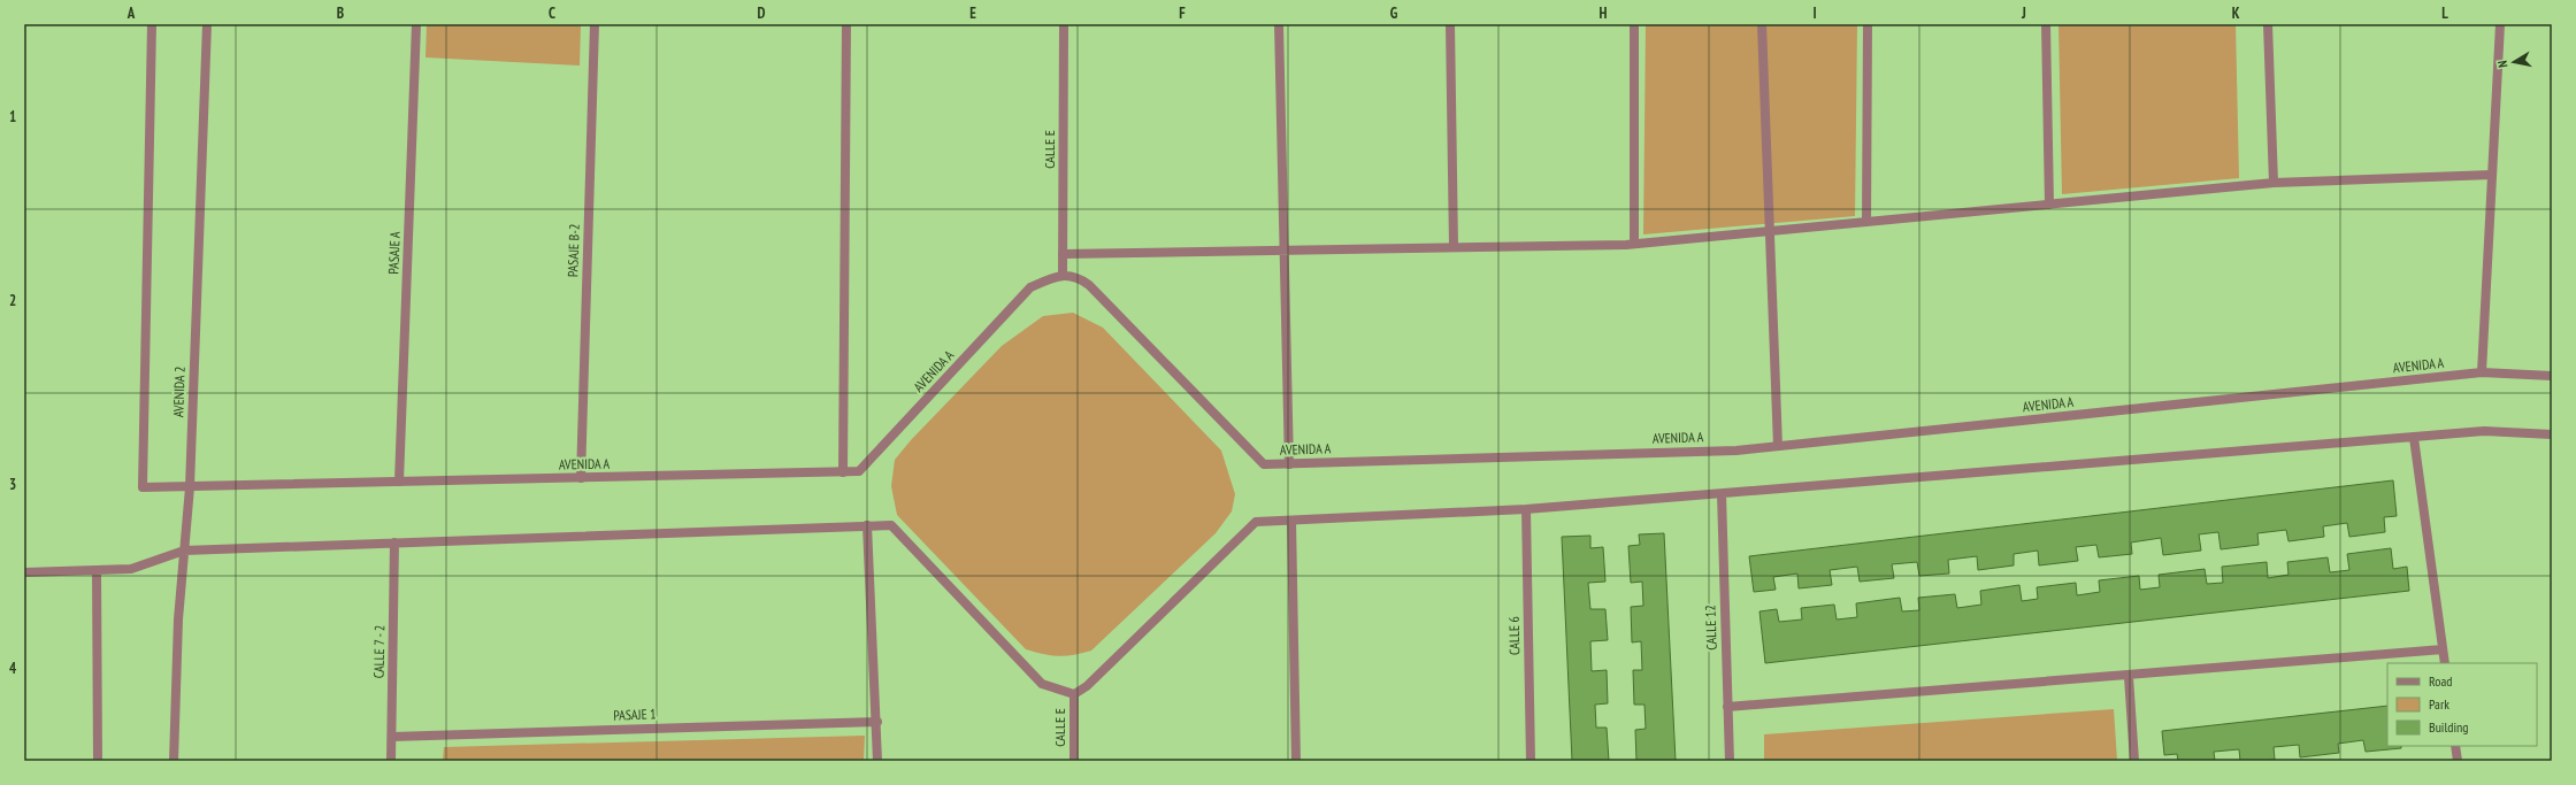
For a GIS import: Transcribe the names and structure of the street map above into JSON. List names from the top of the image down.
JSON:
{
  "streets": {
    "street": [
      "CALLE E",
      "PASAJE B-2",
      "PASAJE A",
      "AVENIDA A",
      "AVENIDA 2",
      "CALLE 12",
      "CALLE 6",
      "CALLE 7 - 2",
      "PASAJE 1"
    ]
  },
  "crossings": [
    ["CALLE E", "AVENIDA A"],
    ["PASAJE B-2", "AVENIDA A"],
    ["PASAJE A", "AVENIDA A"],
    ["AVENIDA A", "AVENIDA 2"],
    ["CALLE 7 - 2", "PASAJE 1"]
  ],
  "legend": ["Road", "Park", "Building"],
  "north": "left",
  "grid": {
    "columns": [
      "A",
      "B",
      "C",
      "D",
      "E",
      "F",
      "G",
      "H",
      "I",
      "J",
      "K",
      "L"
    ],
    "rows": [
      "1",
      "2",
      "3",
      "4"
    ]
  }
}
